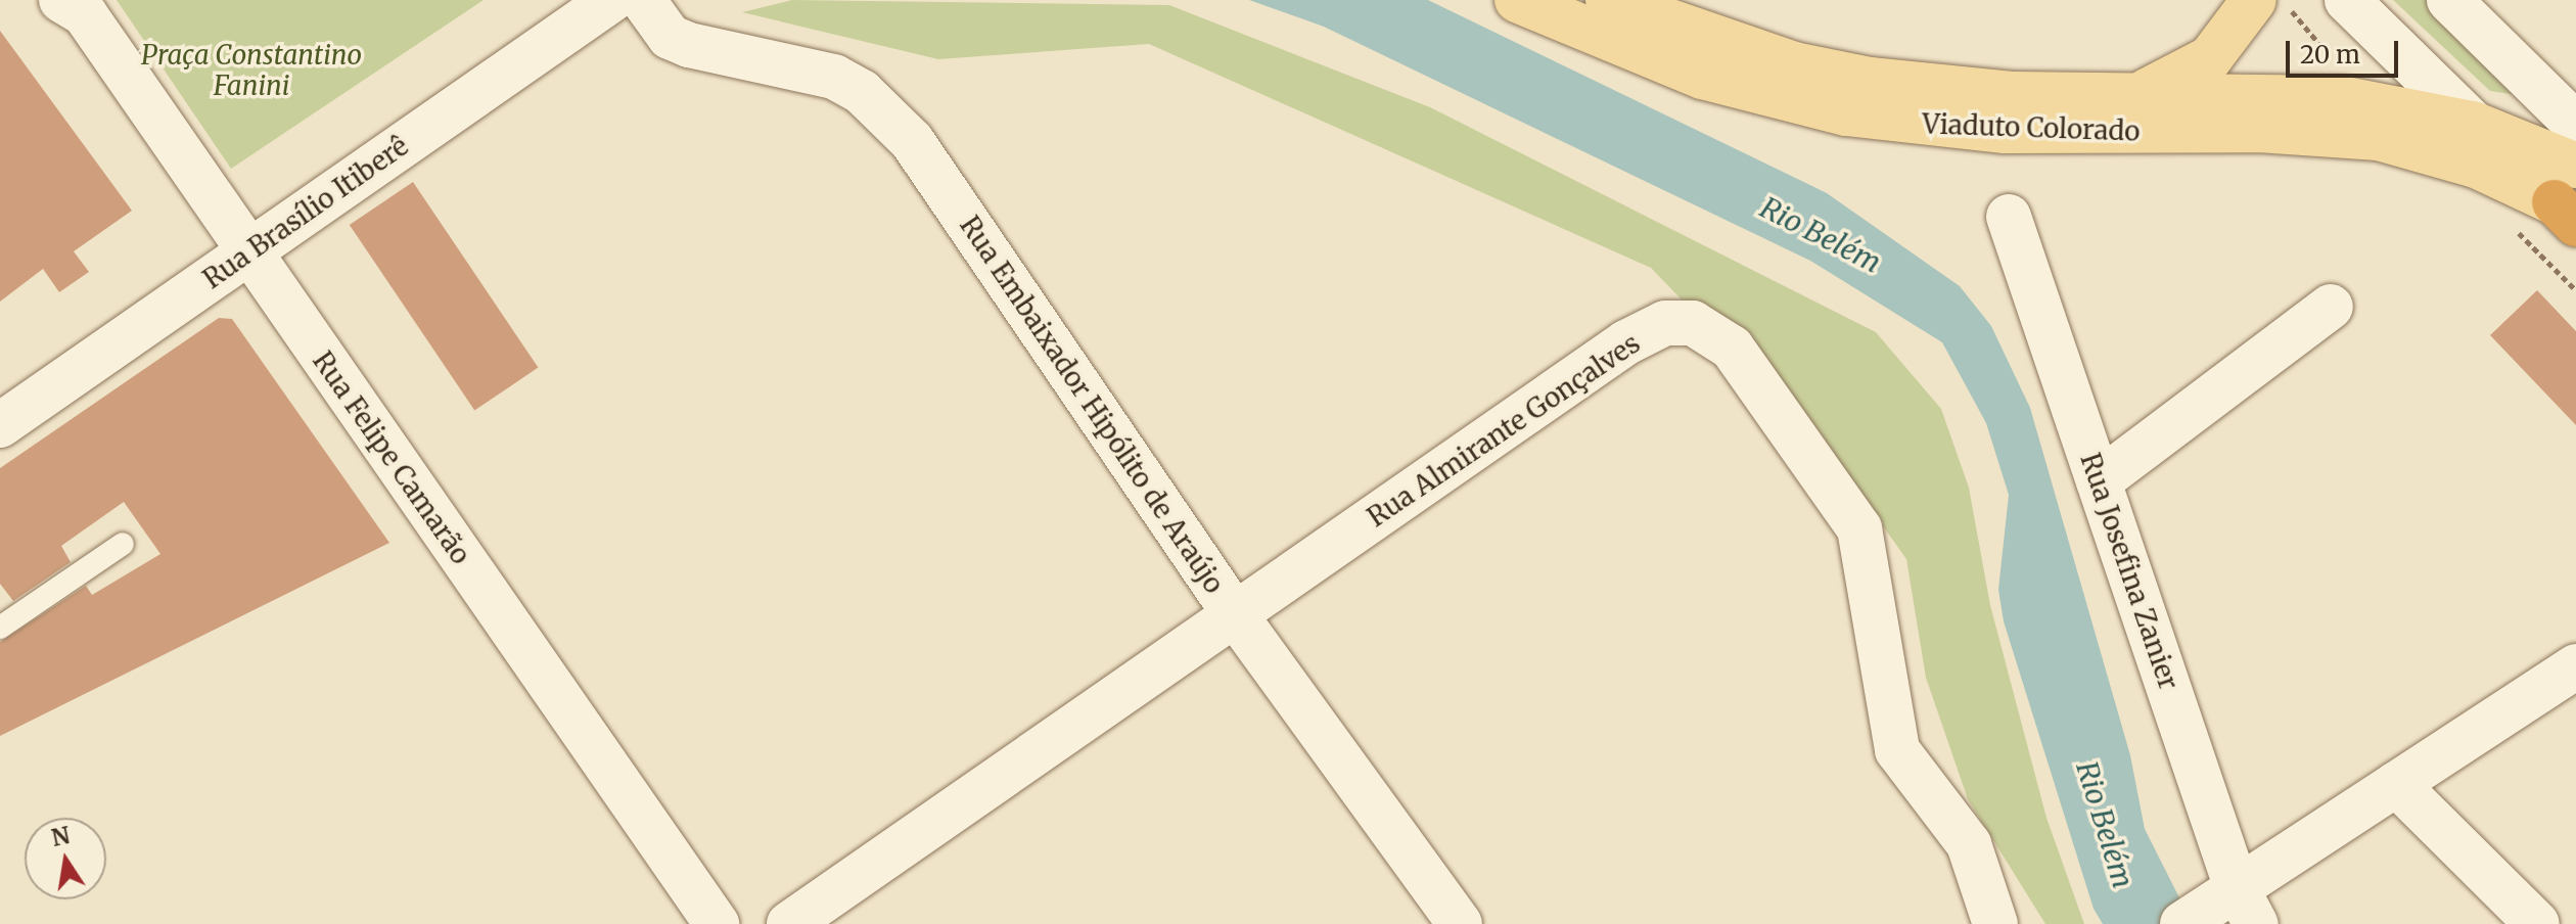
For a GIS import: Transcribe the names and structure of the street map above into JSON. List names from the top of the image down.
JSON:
{
  "streets": {
    "main road": ["Viaduto Colorado"],
    "street": [
      "Rua Brasílio Itiberê",
      "Rua Embaixador Hipólito de Araújo",
      "Rua Almirante Gonçalves",
      "Rua Felipe Camarão",
      "Rua Josefina Zanier"
    ]
  },
  "crossings": [
    ["Rua Brasílio Itiberê", "Rua Felipe Camarão"],
    ["Rua Embaixador Hipólito de Araújo", "Rua Almirante Gonçalves"]
  ],
  "water": ["Rio Belém"],
  "parks": ["Praça Constantino Fanini"],
  "scale_bar": "20 m",
  "north": "top"
}
